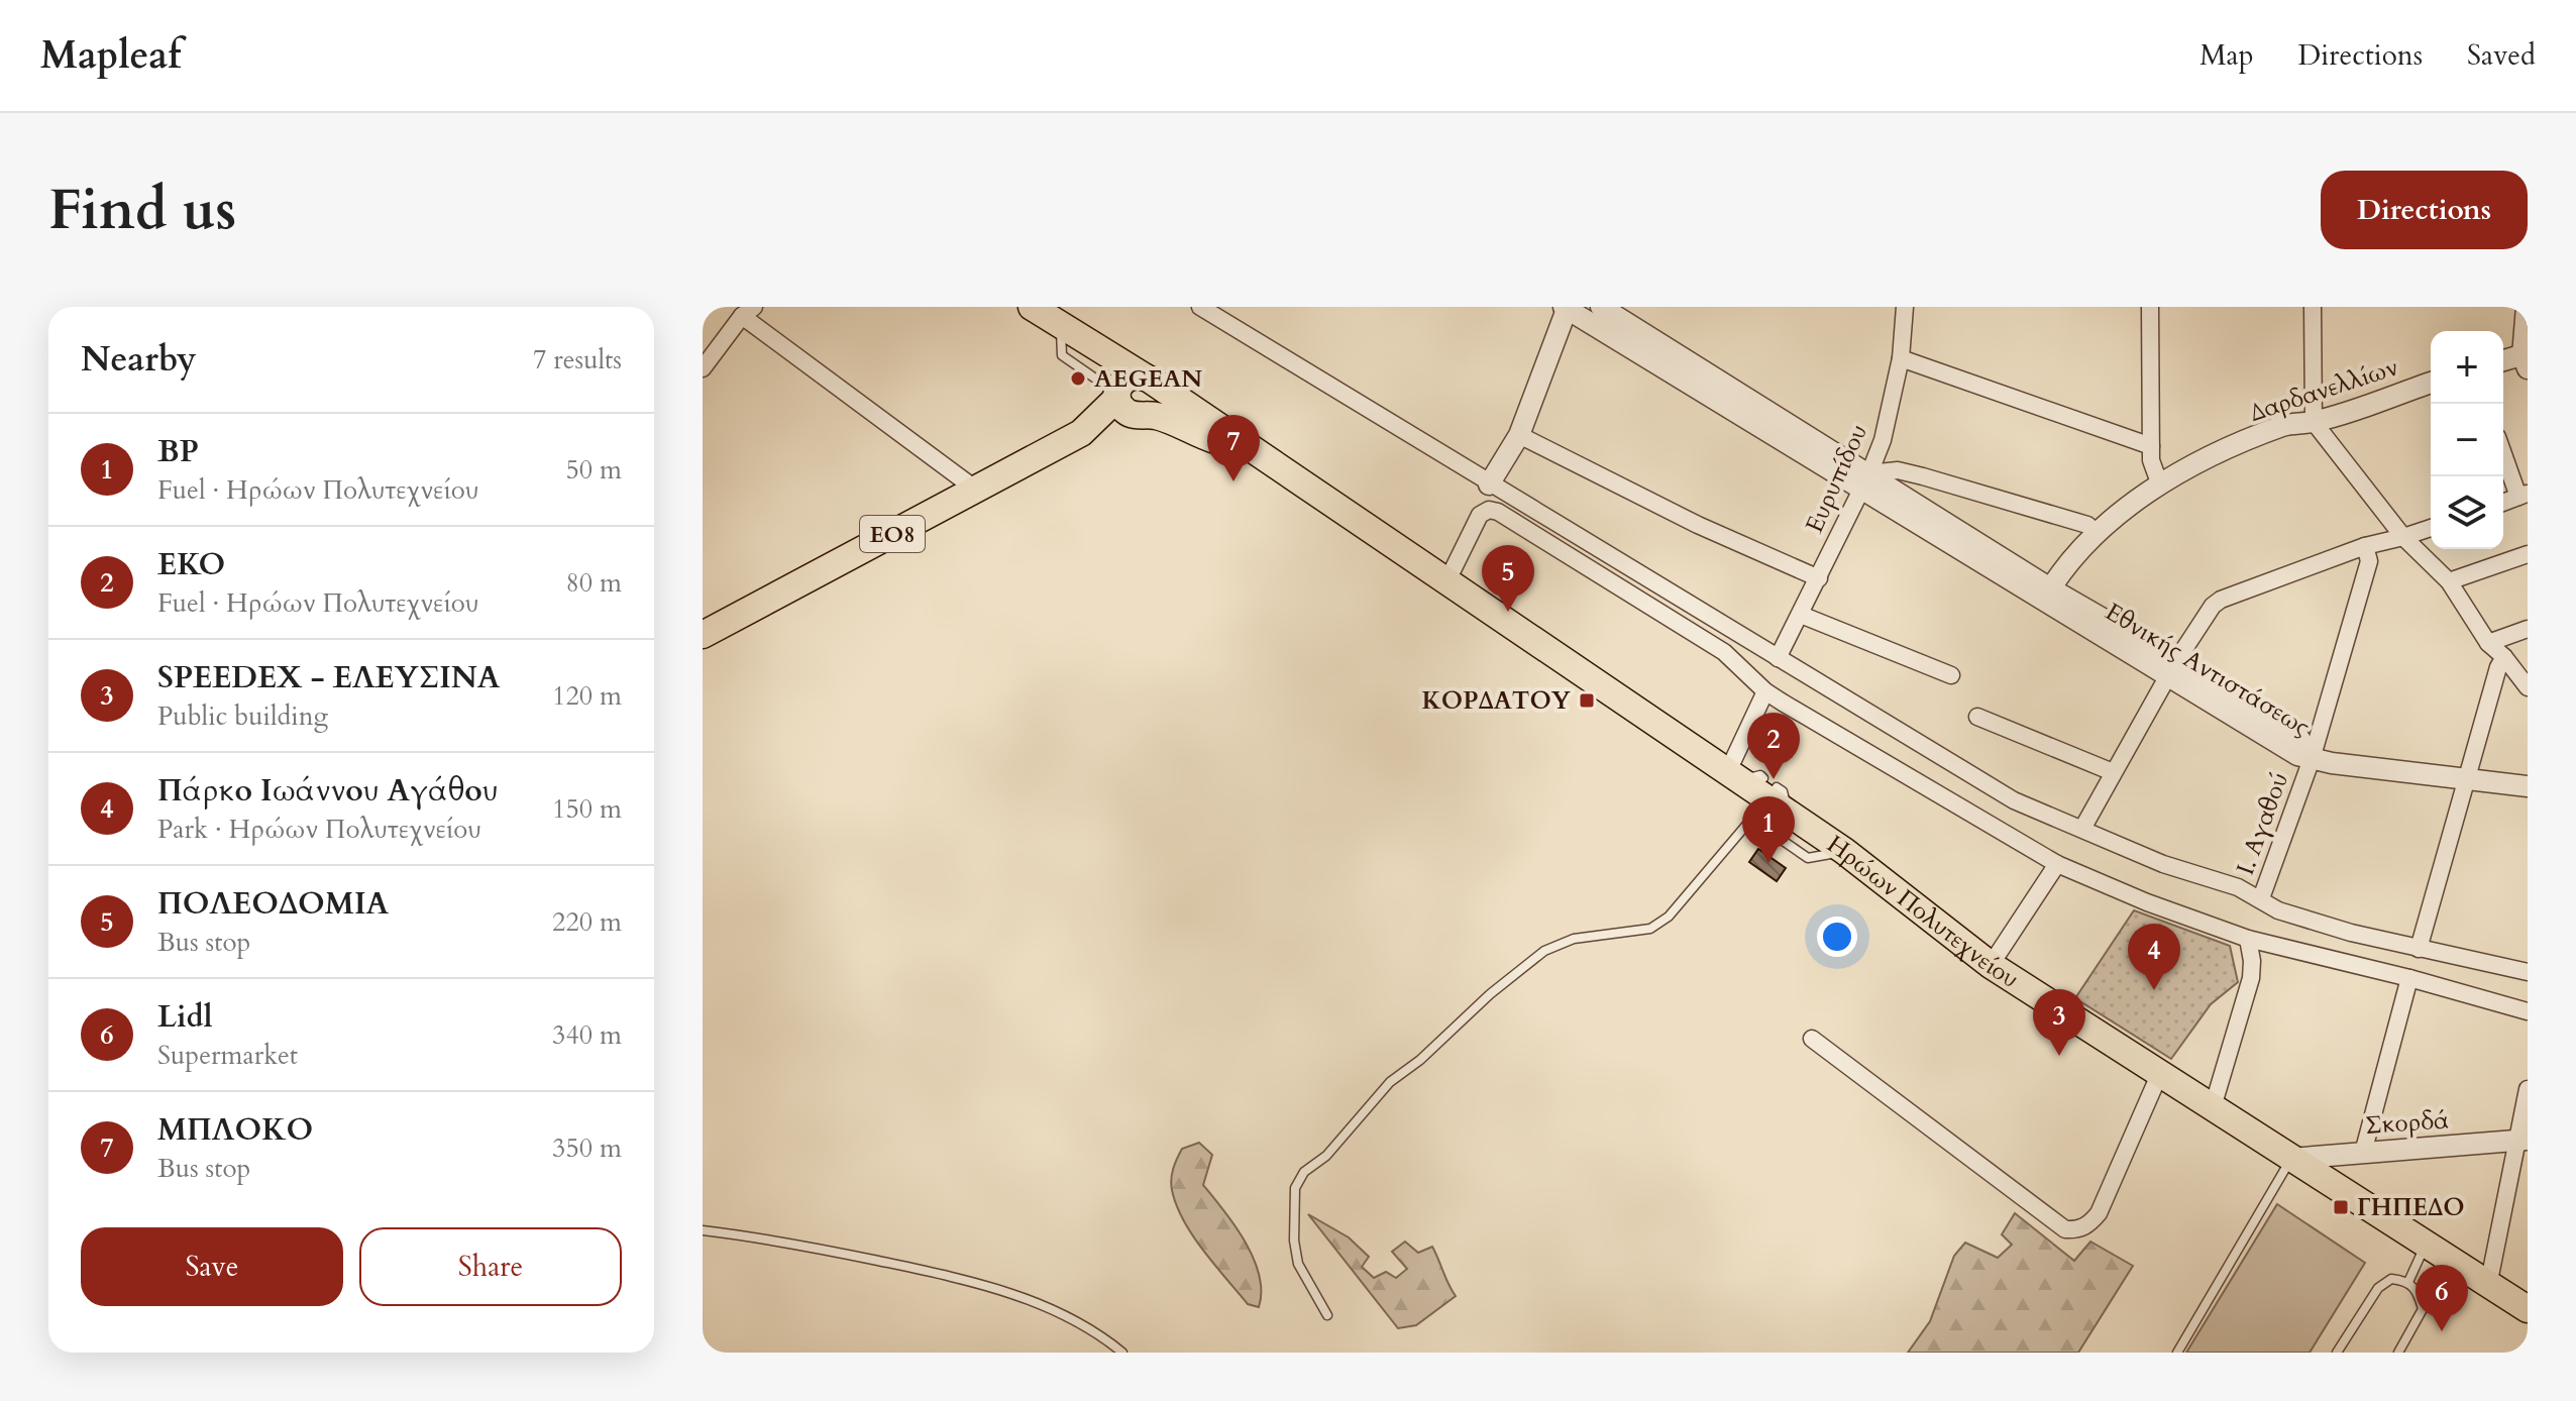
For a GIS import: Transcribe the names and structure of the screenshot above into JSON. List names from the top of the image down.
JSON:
{
  "streets": {
    "main road": ["ΕΟ8", "Ηρώων Πολυτεχνείου"],
    "street": [
      "Δαρδανελλίων",
      "Ευρυπίδου",
      "Εθνικής Αντιστάσεως",
      "Ι. Αγαθού",
      "Σκορδά"
    ]
  },
  "crossings": [
    ["Δαρδανελλίων", "Εθνικής Αντιστάσεως"],
    ["Ευρυπίδου", "Εθνικής Αντιστάσεως"],
    ["ΕΟ8", "Ηρώων Πολυτεχνείου"],
    ["Εθνικής Αντιστάσεως", "Ι. Αγαθού"],
    ["Ηρώων Πολυτεχνείου", "Σκορδά"]
  ],
  "places": {
    "other": ["AEGEAN"],
    "transit": ["ΚΟΡΔΑΤΟΥ", "ΓΗΠΕΔΟ"]
  },
  "page": {
    "header": "Mapleaf",
    "nav": ["Map", "Directions", "Saved"],
    "buttons": [
      "Directions",
      ["Save", "Share"]
    ],
    "title": "Find us",
    "heading": ["Nearby", "7 results"],
    "map_buttons": ["+", "−"],
    "list": [
      {
        "mark": "1",
        "name": "BP",
        "note": "Fuel · Ηρώων Πολυτεχνείου",
        "value": "50 m"
      },
      {
        "mark": "2",
        "name": "EKO",
        "note": "Fuel · Ηρώων Πολυτεχνείου",
        "value": "80 m"
      },
      {
        "mark": "3",
        "name": "SPEEDEX - ΕΛΕΥΣΙΝΑ",
        "note": "Public building",
        "value": "120 m"
      },
      {
        "mark": "4",
        "name": "Πάρκο Ιωάννου Αγάθου",
        "note": "Park · Ηρώων Πολυτεχνείου",
        "value": "150 m"
      },
      {
        "mark": "5",
        "name": "ΠΟΛΕΟΔΟΜΙΑ",
        "note": "Bus stop",
        "value": "220 m"
      },
      {
        "mark": "6",
        "name": "Lidl",
        "note": "Supermarket",
        "value": "340 m"
      },
      {
        "mark": "7",
        "name": "ΜΠΛΟΚΟ",
        "note": "Bus stop",
        "value": "350 m"
      }
    ],
    "pins": [
      "7",
      "5",
      "2",
      "1",
      "4",
      "3",
      "6"
    ]
  }
}
